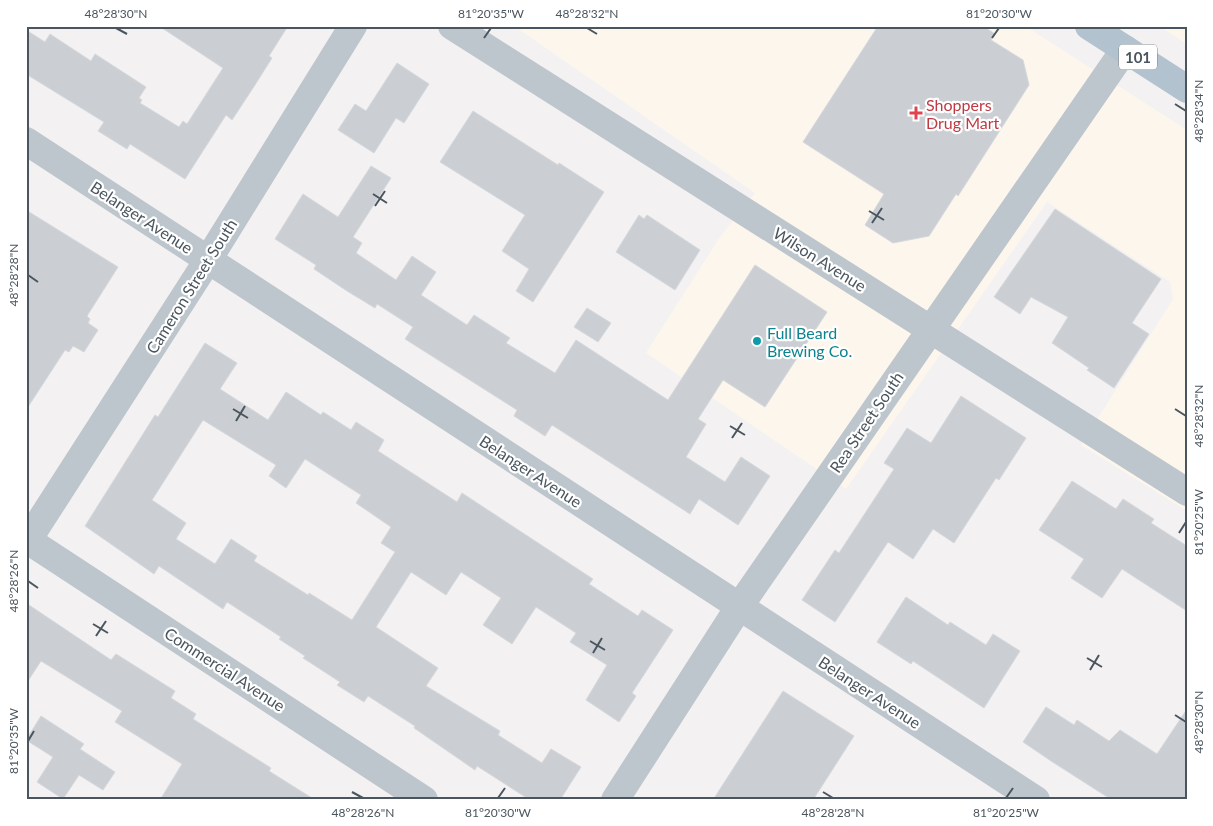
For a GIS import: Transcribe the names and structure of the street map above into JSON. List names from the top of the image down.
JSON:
{
  "streets": {
    "main road": ["101"],
    "street": [
      "Belanger Avenue",
      "Wilson Avenue",
      "Cameron Street South",
      "Rea Street South",
      "Commercial Avenue"
    ]
  },
  "crossings": [
    ["101", "Rea Street South"],
    ["Belanger Avenue", "Cameron Street South"],
    ["Belanger Avenue", "Rea Street South"],
    ["Wilson Avenue", "Rea Street South"],
    ["Cameron Street South", "Commercial Avenue"]
  ],
  "places": {
    "health": ["Shoppers Drug Mart"],
    "other": ["Full Beard Brewing Co."]
  },
  "coordinates": [
    "48°28'30\"N",
    "81°20'35\"W",
    "48°28'32\"N",
    "81°20'30\"W",
    "48°28'34\"N",
    "48°28'28\"N",
    "81°20'25\"W",
    "48°28'26\"N"
  ]
}
